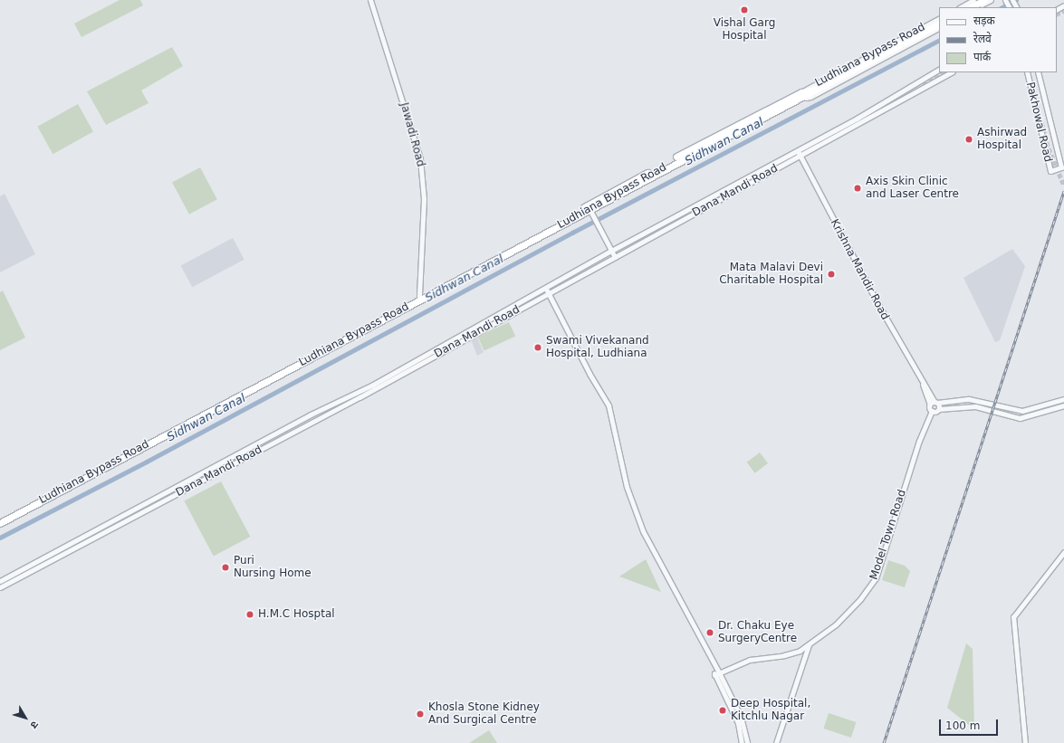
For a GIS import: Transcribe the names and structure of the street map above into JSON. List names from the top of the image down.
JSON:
{
  "streets": {
    "highway": ["Ludhiana Bypass Road"],
    "street": [
      "Pakhowal Road",
      "Jawadi Road",
      "Dana Mandi Road",
      "Krishna Mandir Road",
      "Model Town Road"
    ]
  },
  "crossings": [
    ["Ludhiana Bypass Road", "Jawadi Road"],
    ["Dana Mandi Road", "Krishna Mandir Road"]
  ],
  "water": ["Sidhwan Canal"],
  "places": [
    "Vishal Garg Hospital",
    "Ashirwad Hospital",
    "Axis Skin Clinic and Laser Centre",
    "Mata Malavi Devi Charitable Hospital",
    "Swami Vivekanand Hospital, Ludhiana",
    "Puri Nursing Home",
    "H.M.C Hosptal",
    "Dr. Chaku Eye SurgeryCentre",
    "Deep Hospital, Kitchlu Nagar",
    "Khosla Stone Kidney And Surgical Centre"
  ],
  "legend": ["सड़क", "रेलवे", "पार्क"],
  "scale_bar": "100 m",
  "north": "bottom right"
}
